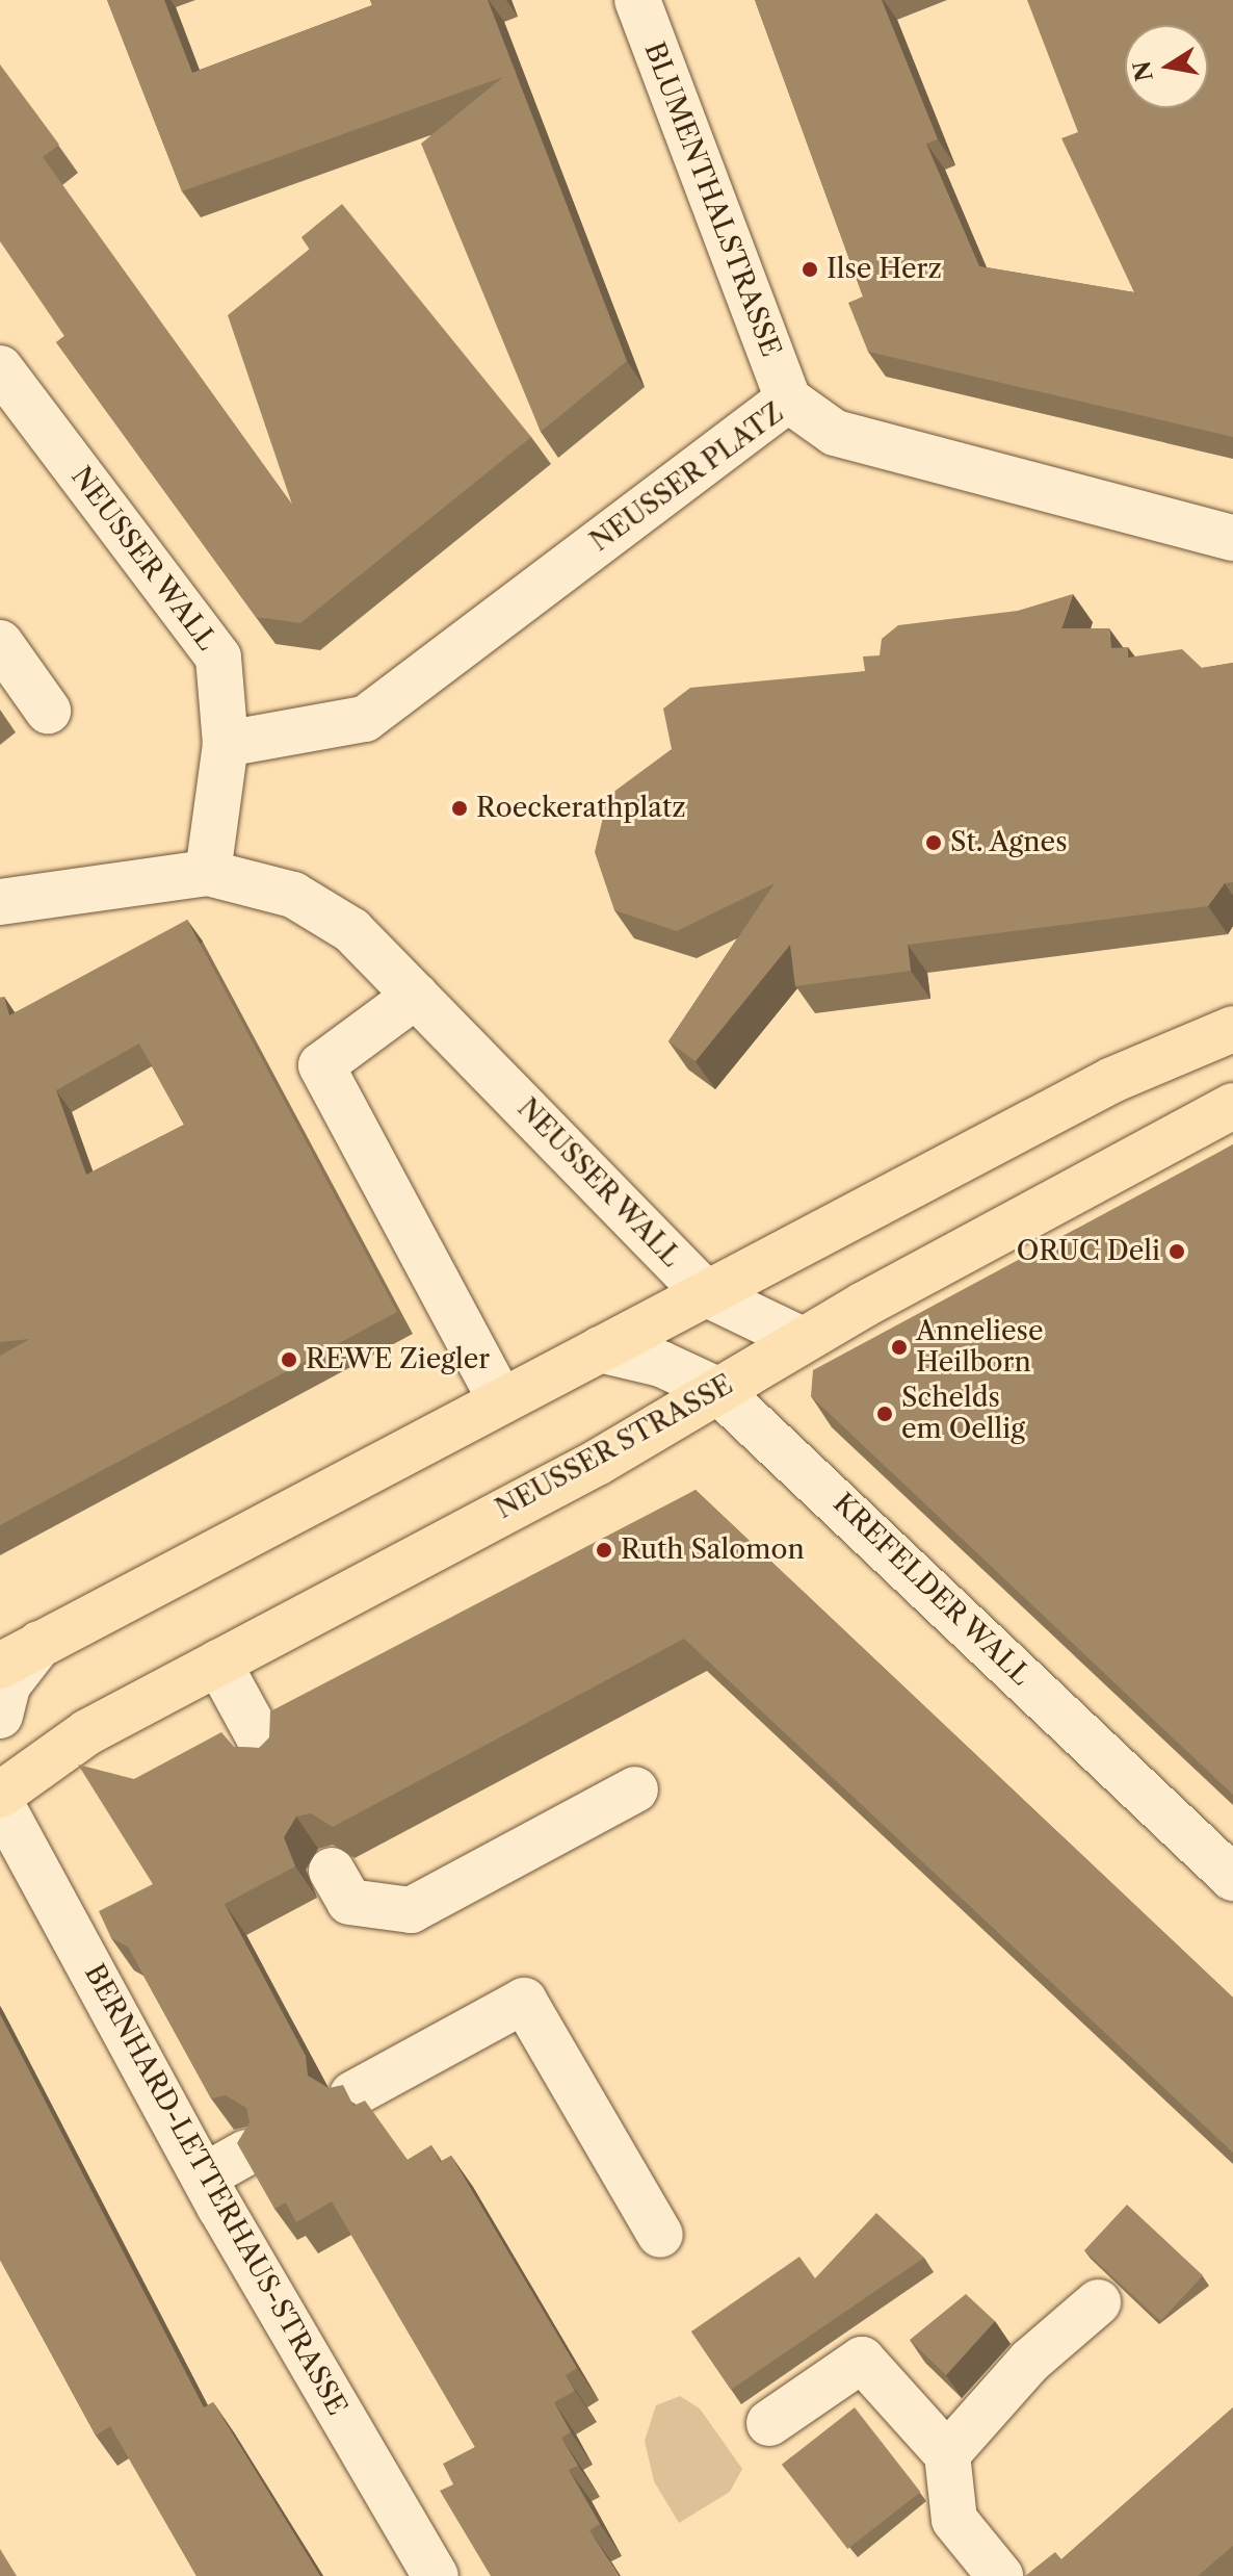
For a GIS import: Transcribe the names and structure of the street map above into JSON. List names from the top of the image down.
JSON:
{
  "streets": {
    "main road": ["NEUSSER STRASSE"],
    "street": [
      "BLUMENTHALSTRASSE",
      "NEUSSER PLATZ",
      "NEUSSER WALL",
      "KREFELDER WALL",
      "BERNHARD-LETTERHAUS-STRASSE"
    ]
  },
  "crossings": [
    ["BLUMENTHALSTRASSE", "NEUSSER PLATZ"],
    ["NEUSSER PLATZ", "NEUSSER WALL"],
    ["NEUSSER WALL", "NEUSSER STRASSE"],
    ["NEUSSER STRASSE", "KREFELDER WALL"]
  ],
  "places": [
    "Ilse Herz",
    "Roeckerathplatz",
    "St. Agnes",
    "ORUC Deli",
    "Anneliese Heilborn",
    "REWE Ziegler",
    "Schelds em Oellig",
    "Ruth Salomon"
  ],
  "north": "left"
}
